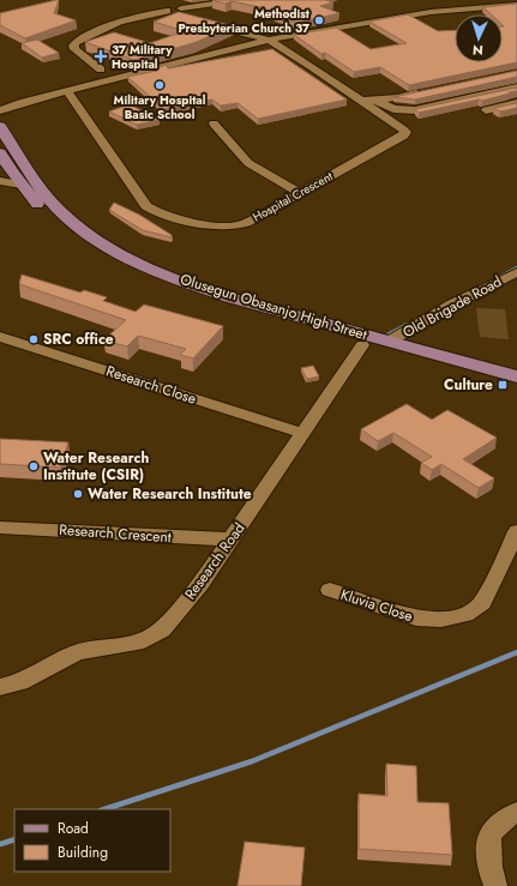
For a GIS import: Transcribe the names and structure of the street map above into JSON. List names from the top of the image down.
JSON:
{
  "streets": {
    "main road": ["Olusegun Obasanjo High Street"],
    "street": [
      "Hospital Crescent",
      "Old Brigade Road",
      "Research Close",
      "Research Crescent",
      "Research Road",
      "Kluvia Close"
    ]
  },
  "crossings": [
    ["Olusegun Obasanjo High Street", "Old Brigade Road"],
    ["Olusegun Obasanjo High Street", "Research Road"],
    ["Research Close", "Research Road"],
    ["Research Crescent", "Research Road"]
  ],
  "places": {
    "other": [
      "Methodist Presbyterian Church 37",
      "Military Hospital Basic School",
      "SRC office",
      "Water Research Institute (CSIR)",
      "Water Research Institute"
    ],
    "health": ["37 Military Hospital"],
    "transit": ["Culture"]
  },
  "legend": ["Road", "Building"],
  "north": "bottom"
}
